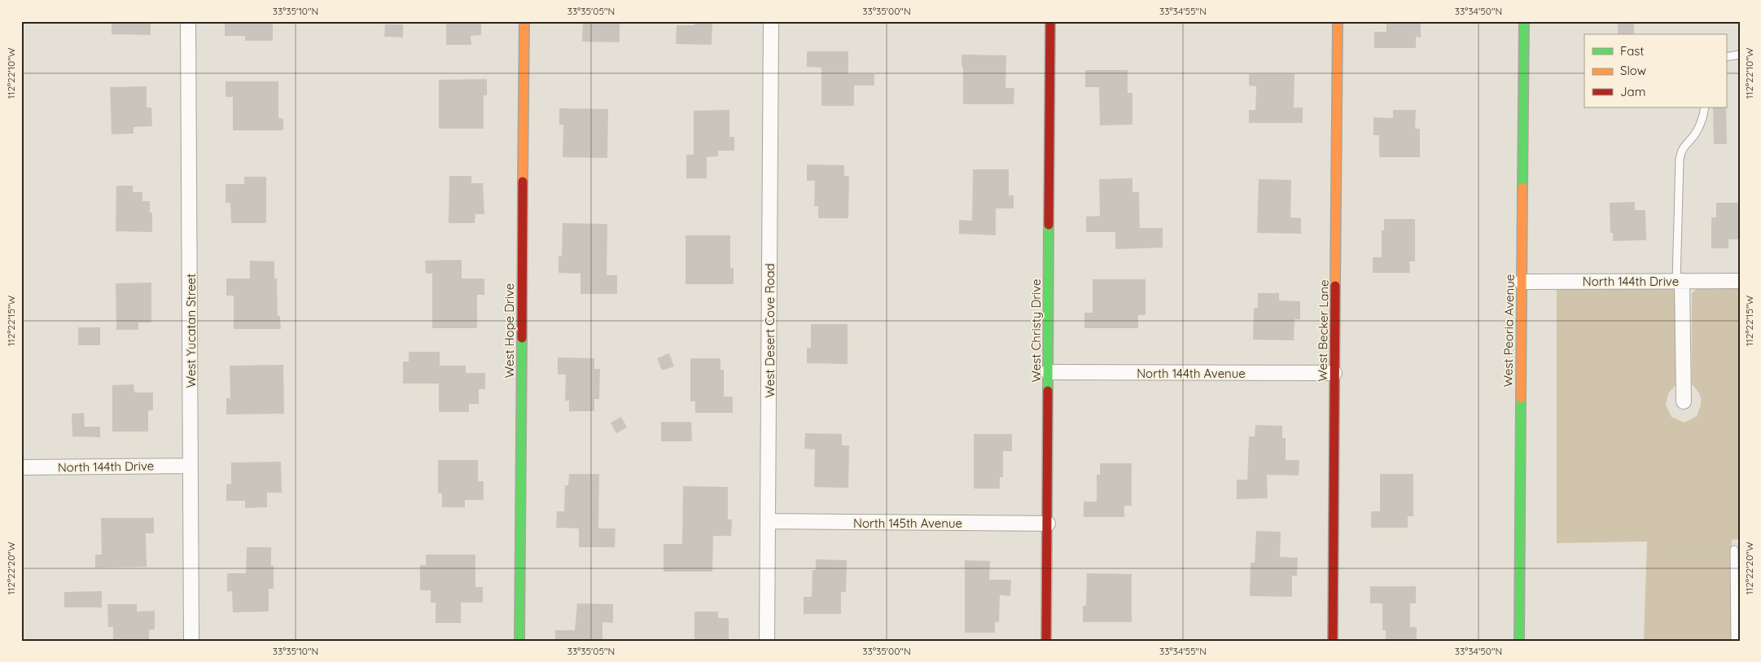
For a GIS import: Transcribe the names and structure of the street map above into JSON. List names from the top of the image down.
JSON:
{
  "streets": {
    "street": [
      "North 144th Drive",
      "West Yucatan Street",
      "West Hope Drive",
      "West Desert Cove Road",
      "West Christy Drive",
      "West Becker Lane",
      "West Peoria Avenue",
      "North 144th Avenue",
      "North 145th Avenue"
    ]
  },
  "crossings": [
    ["North 144th Drive", "West Yucatan Street"],
    ["North 144th Drive", "West Peoria Avenue"],
    ["West Desert Cove Road", "North 145th Avenue"],
    ["West Christy Drive", "North 144th Avenue"],
    ["West Christy Drive", "North 145th Avenue"],
    ["West Becker Lane", "North 144th Avenue"]
  ],
  "legend": ["Fast", "Slow", "Jam"],
  "coordinates": [
    "33°35'10\"N",
    "33°35'05\"N",
    "33°35'00\"N",
    "33°34'55\"N",
    "33°34'50\"N",
    "112°22'10\"W",
    "112°22'15\"W",
    "112°22'20\"W"
  ]
}
